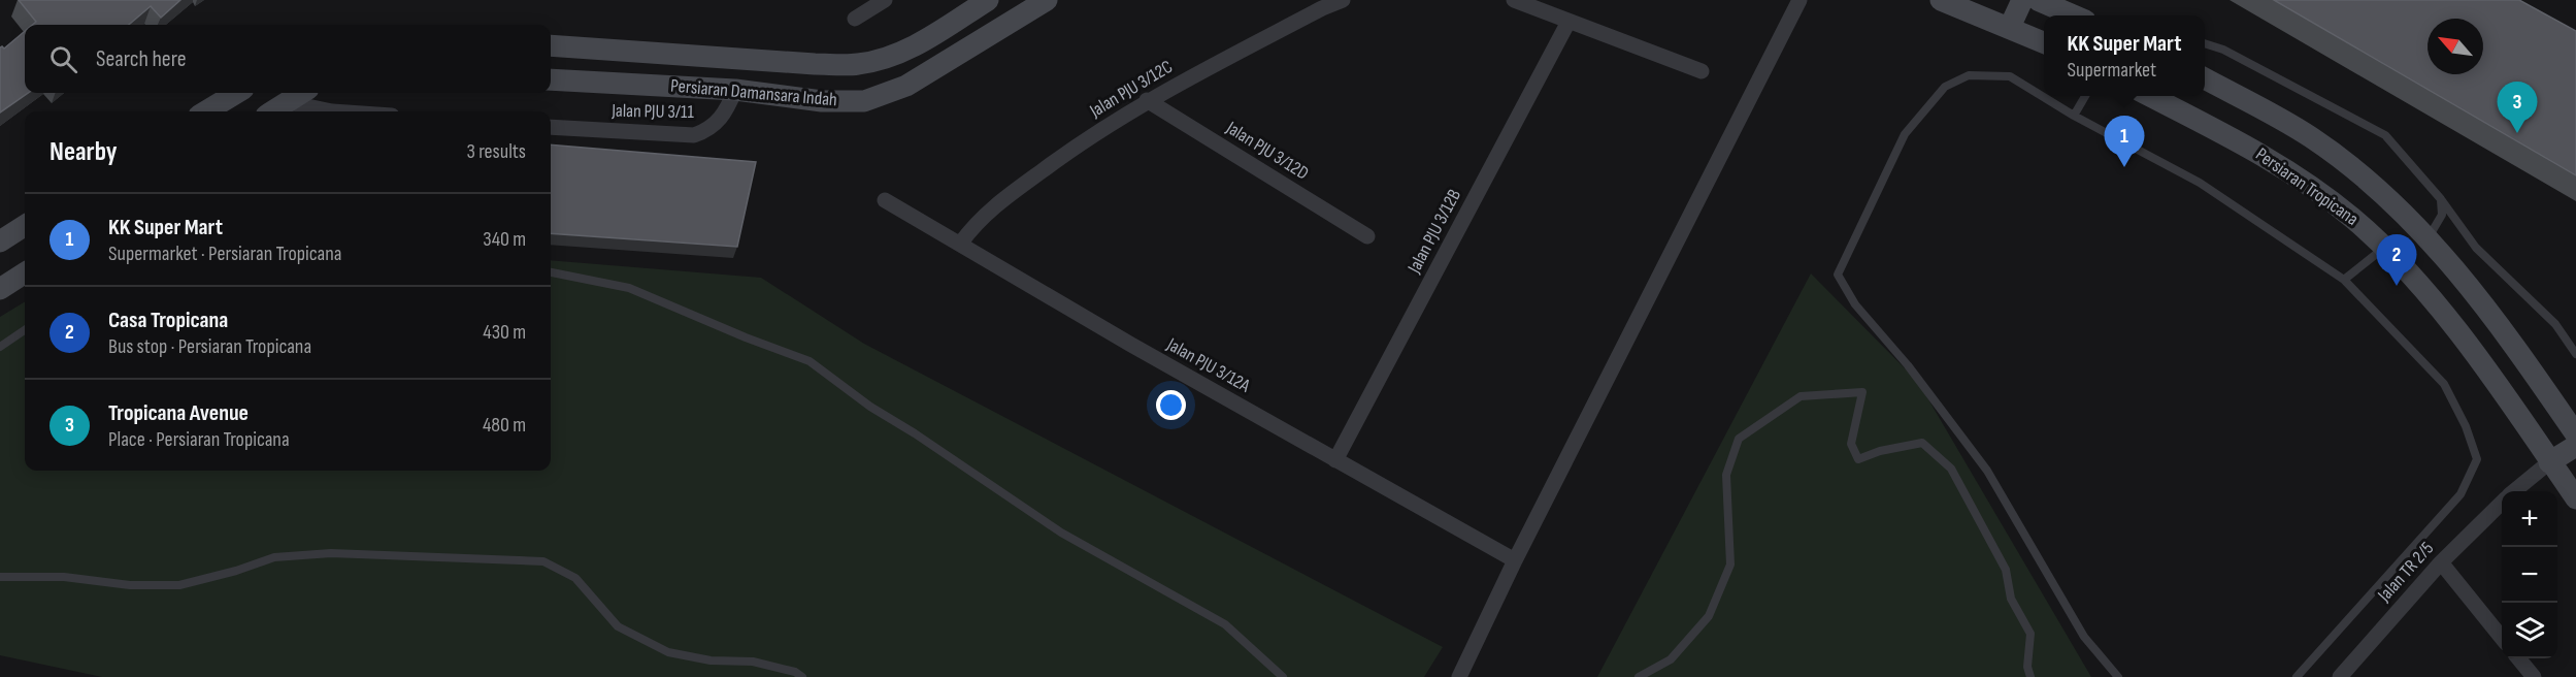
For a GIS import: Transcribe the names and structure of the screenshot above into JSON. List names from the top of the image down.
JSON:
{
  "streets": {
    "main road": ["Persiaran Damansara Indah", "Persiaran Tropicana"],
    "street": [
      "Jalan PJU 3/12C",
      "Jalan PJU 3/11",
      "Jalan PJU 3/12D",
      "Jalan PJU 3/12B",
      "Jalan PJU 3/12A",
      "Jalan TR 2/5"
    ]
  },
  "crossings": [
    ["Jalan PJU 3/12C", "Jalan PJU 3/12D"],
    ["Jalan PJU 3/12C", "Jalan PJU 3/12A"],
    ["Persiaran Damansara Indah", "Jalan PJU 3/11"],
    ["Persiaran Tropicana", "Jalan TR 2/5"],
    ["Jalan PJU 3/12B", "Jalan PJU 3/12A"]
  ],
  "north": "top left",
  "page": {
    "popup": ["KK Super Mart", "Supermarket"],
    "search": "Search here",
    "pins": ["3", "1", "2"],
    "heading": ["Nearby", "3 results"],
    "list": [
      {
        "mark": "1",
        "name": "KK Super Mart",
        "note": "Supermarket · Persiaran Tropicana",
        "value": "340 m"
      },
      {
        "mark": "2",
        "name": "Casa Tropicana",
        "note": "Bus stop · Persiaran Tropicana",
        "value": "430 m"
      },
      {
        "mark": "3",
        "name": "Tropicana Avenue",
        "note": "Place · Persiaran Tropicana",
        "value": "480 m"
      }
    ],
    "map_buttons": ["+", "−"]
  }
}
